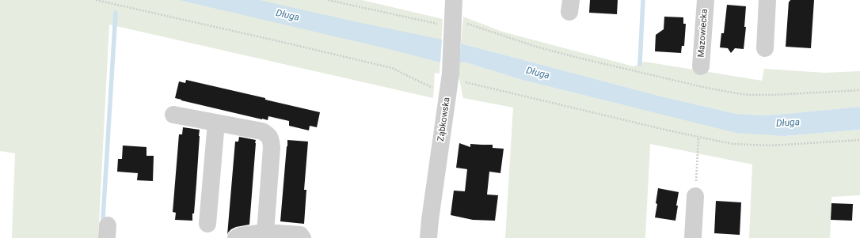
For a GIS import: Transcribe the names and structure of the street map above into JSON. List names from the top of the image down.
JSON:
{
  "streets": {
    "street": ["Mazowiecka", "Ząbkowska"]
  },
  "water": ["Długa"]
}
